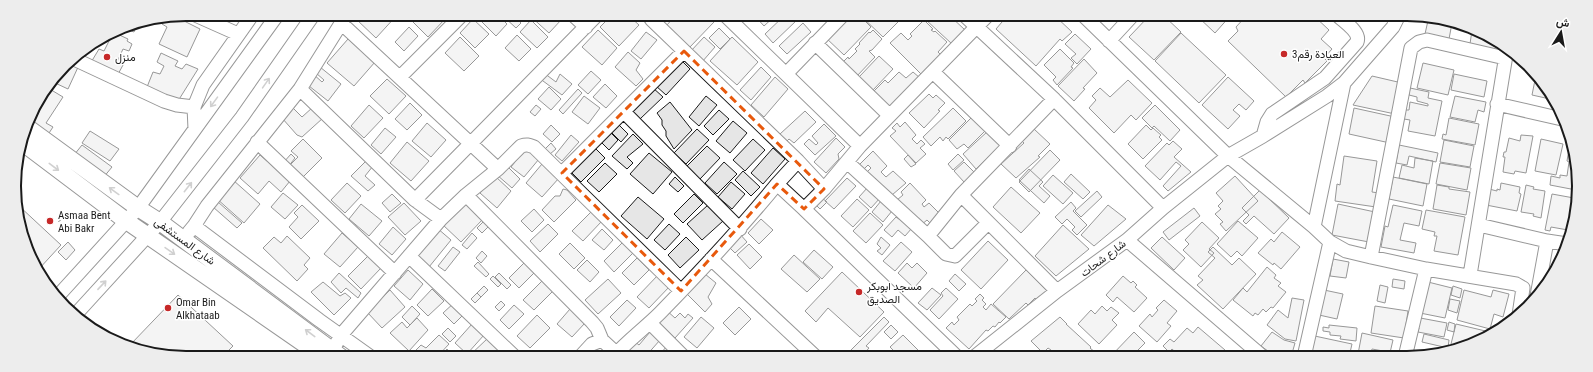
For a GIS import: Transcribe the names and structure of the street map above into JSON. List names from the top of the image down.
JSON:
{
  "streets": {
    "main road": ["شارع المستشفى"],
    "street": ["شارع شحات"]
  },
  "places": [
    "3العيادة رقم",
    "منزل",
    "ِAsmaa Bent Abi Bakr",
    "مسجد ابوبكر الصديق",
    "Omar Bin Alkhataab"
  ],
  "north": "top"
}
